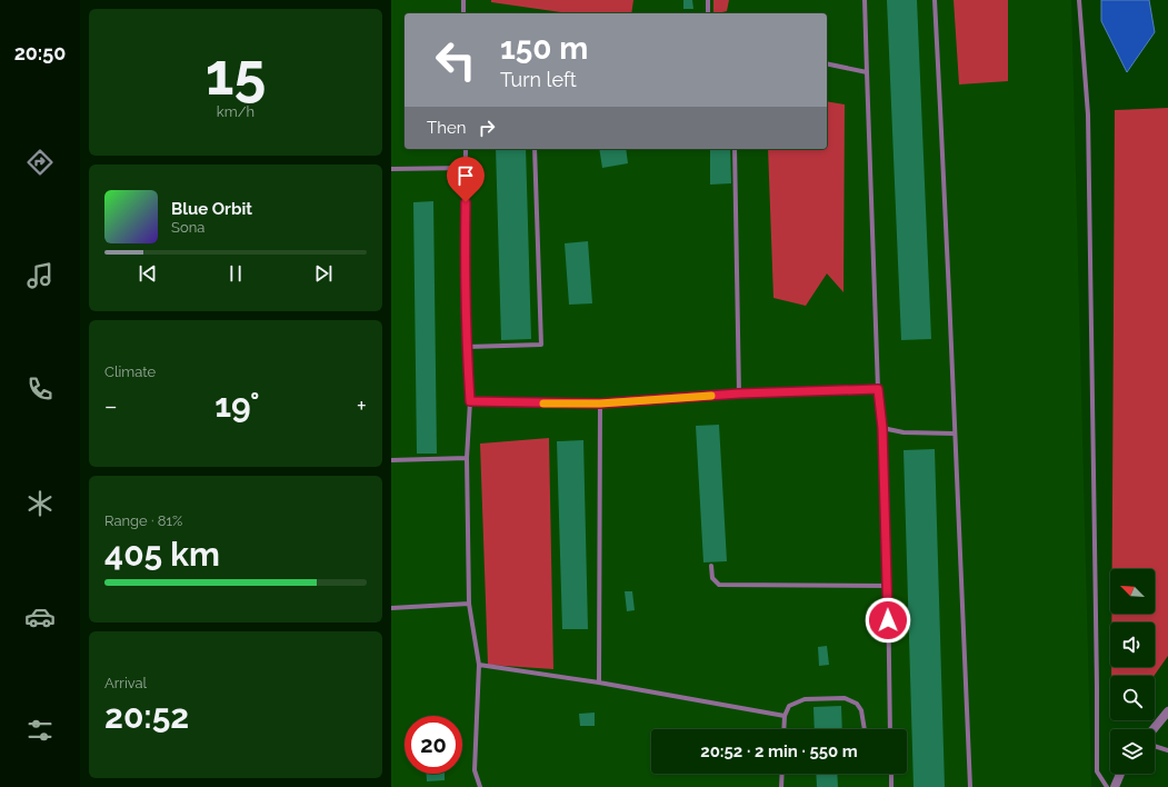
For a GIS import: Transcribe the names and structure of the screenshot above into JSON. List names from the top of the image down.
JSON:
{
  "north": "top left",
  "page": {
    "tabs": "20:50",
    "tile": [
      ["15", "km/h"],
      "Climate",
      ["Range · 81%", "405 km"],
      ["Arrival", "20:52"]
    ],
    "turn": ["150 m", "Turn left"],
    "then": "Then",
    "song": ["Blue Orbit", "Sona"],
    "heat": ["−", "19°", "+"],
    "limit": "20",
    "trip": "20:52 · 2 min · 550 m"
  }
}
